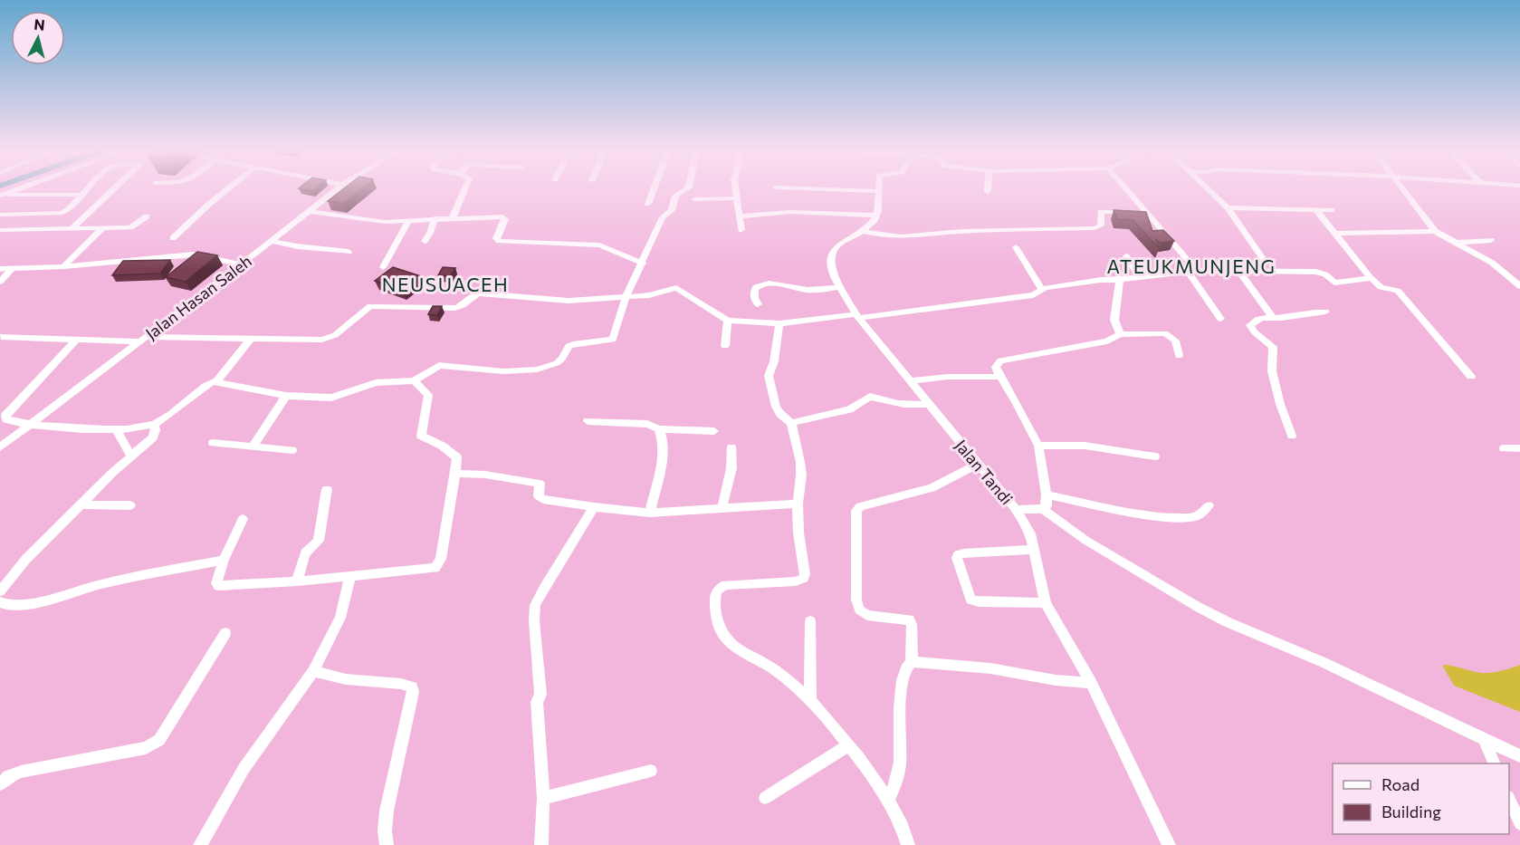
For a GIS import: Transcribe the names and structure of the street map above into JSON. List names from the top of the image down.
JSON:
{
  "streets": {
    "street": ["Jalan Hasan Saleh", "Jalan Tandi"]
  },
  "districts": ["ATEUKMUNJENG", "NEUSUACEH"],
  "legend": ["Road", "Building"],
  "north": "top"
}
